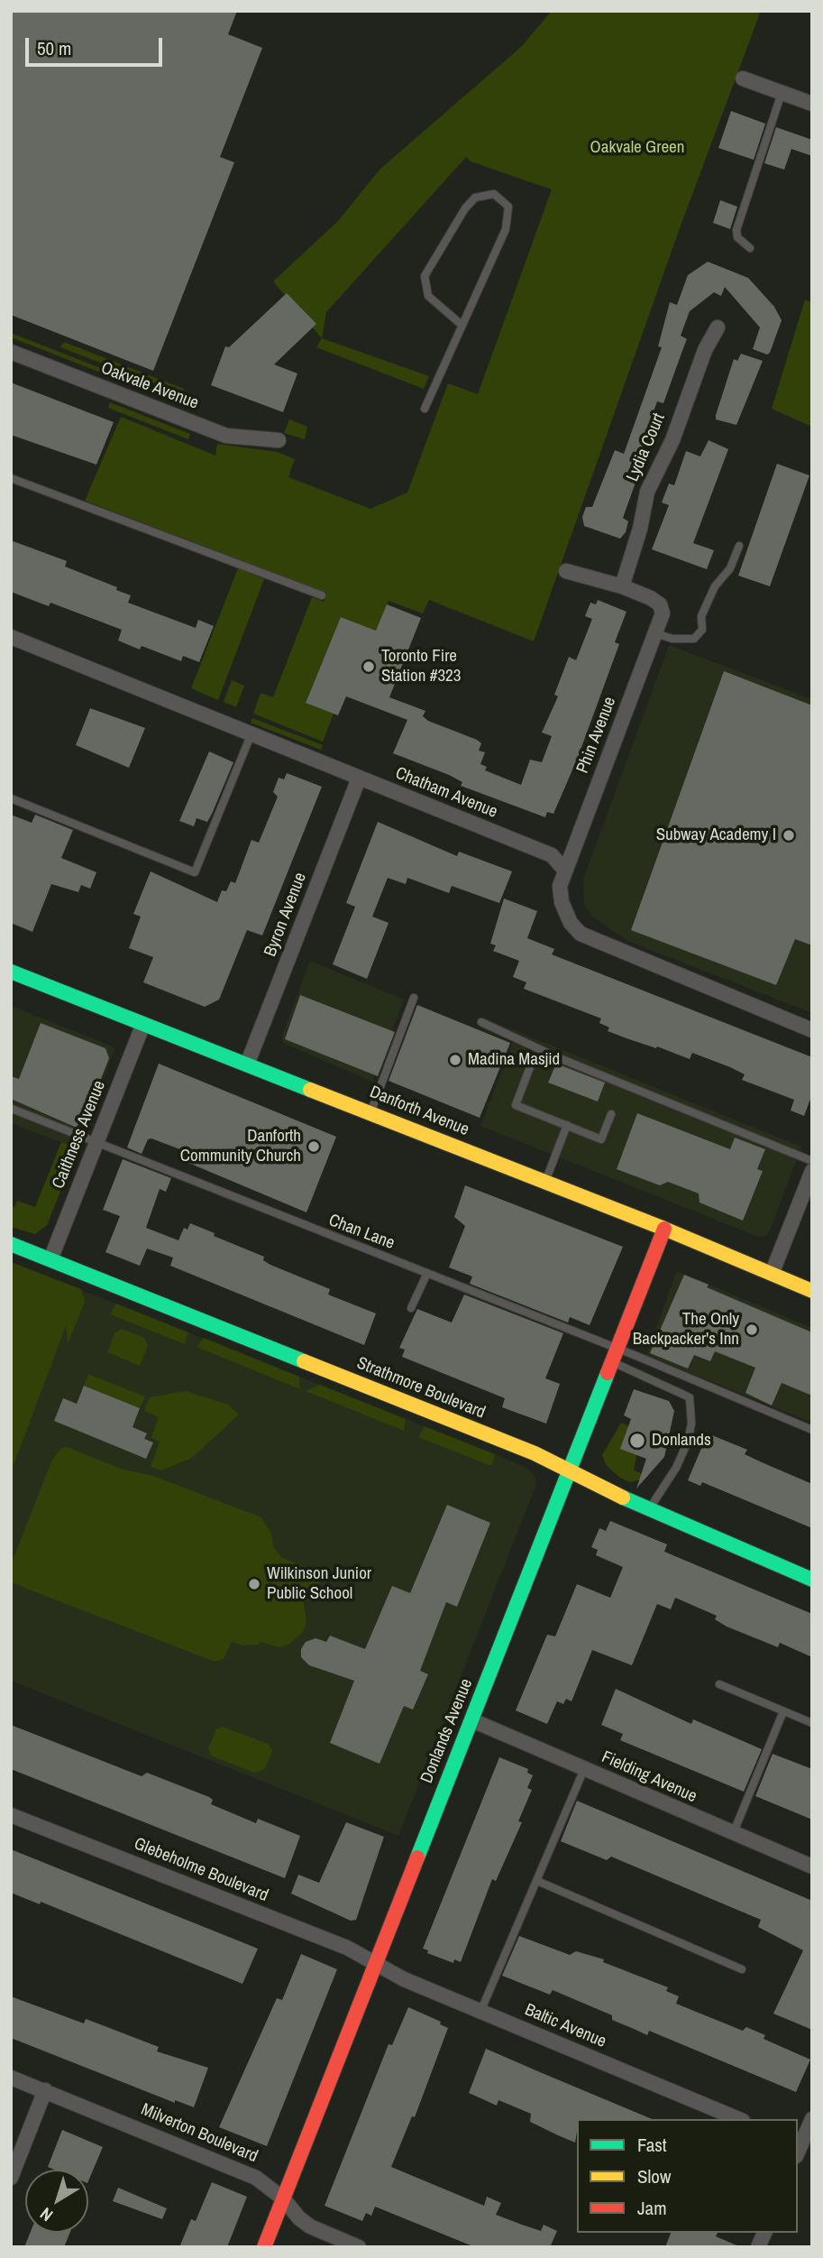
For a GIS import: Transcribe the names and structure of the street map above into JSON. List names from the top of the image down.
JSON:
{
  "streets": {
    "street": [
      "Oakvale Avenue",
      "Lydia Court",
      "Phin Avenue",
      "Chatham Avenue",
      "Byron Avenue",
      "Danforth Avenue",
      "Caithness Avenue",
      "Strathmore Boulevard",
      "Donlands Avenue",
      "Fielding Avenue",
      "Glebeholme Boulevard",
      "Baltic Avenue",
      "Milverton Boulevard"
    ],
    "lane": ["Chan Lane"]
  },
  "crossings": [
    ["Lydia Court", "Phin Avenue"],
    ["Phin Avenue", "Chatham Avenue"],
    ["Chatham Avenue", "Byron Avenue"],
    ["Byron Avenue", "Danforth Avenue"],
    ["Danforth Avenue", "Caithness Avenue"],
    ["Danforth Avenue", "Donlands Avenue"],
    ["Caithness Avenue", "Chan Lane"],
    ["Caithness Avenue", "Strathmore Boulevard"],
    ["Chan Lane", "Donlands Avenue"],
    ["Strathmore Boulevard", "Donlands Avenue"],
    ["Donlands Avenue", "Fielding Avenue"],
    ["Donlands Avenue", "Glebeholme Boulevard"],
    ["Donlands Avenue", "Baltic Avenue"],
    ["Donlands Avenue", "Milverton Boulevard"],
    ["Glebeholme Boulevard", "Baltic Avenue"]
  ],
  "parks": ["Oakvale Green"],
  "places": [
    "Toronto Fire Station #323",
    "Subway Academy I",
    "Madina Masjid",
    "Danforth Community Church",
    "The Only Backpacker's Inn",
    "Donlands",
    "Wilkinson Junior Public School"
  ],
  "legend": ["Fast", "Slow", "Jam"],
  "scale_bar": "50 m",
  "north": "bottom left"
}
